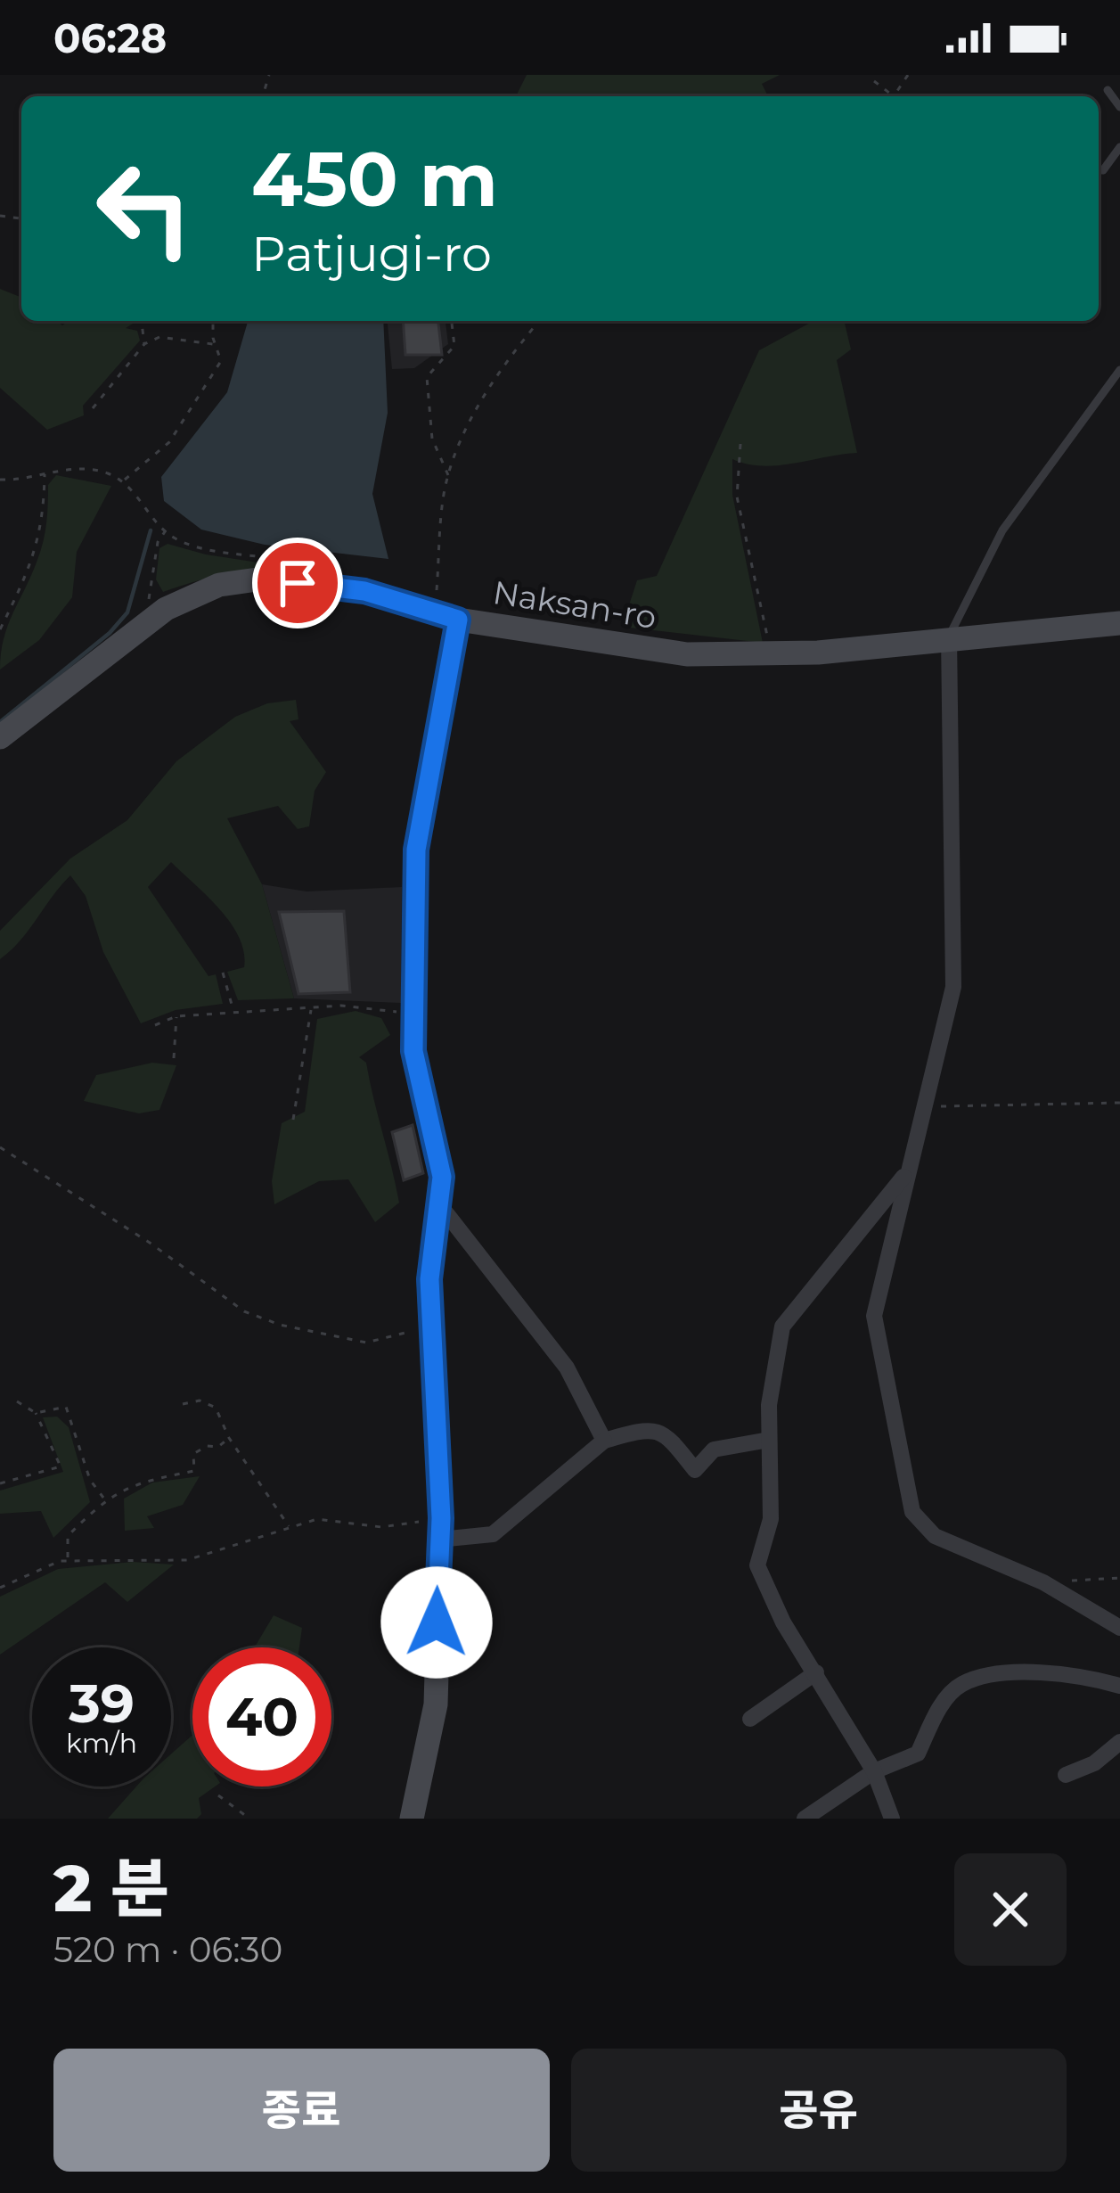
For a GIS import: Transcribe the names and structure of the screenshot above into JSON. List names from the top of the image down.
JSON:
{
  "streets": {
    "street": ["Naksan-ro"]
  },
  "page": {
    "status": "06:28",
    "turn": ["450 m", "Patjugi-ro"],
    "speed": "39 km/h",
    "limit": "40",
    "heading": ["2 분", "520 m · 06:30"],
    "buttons": ["종료", "공유"]
  }
}
